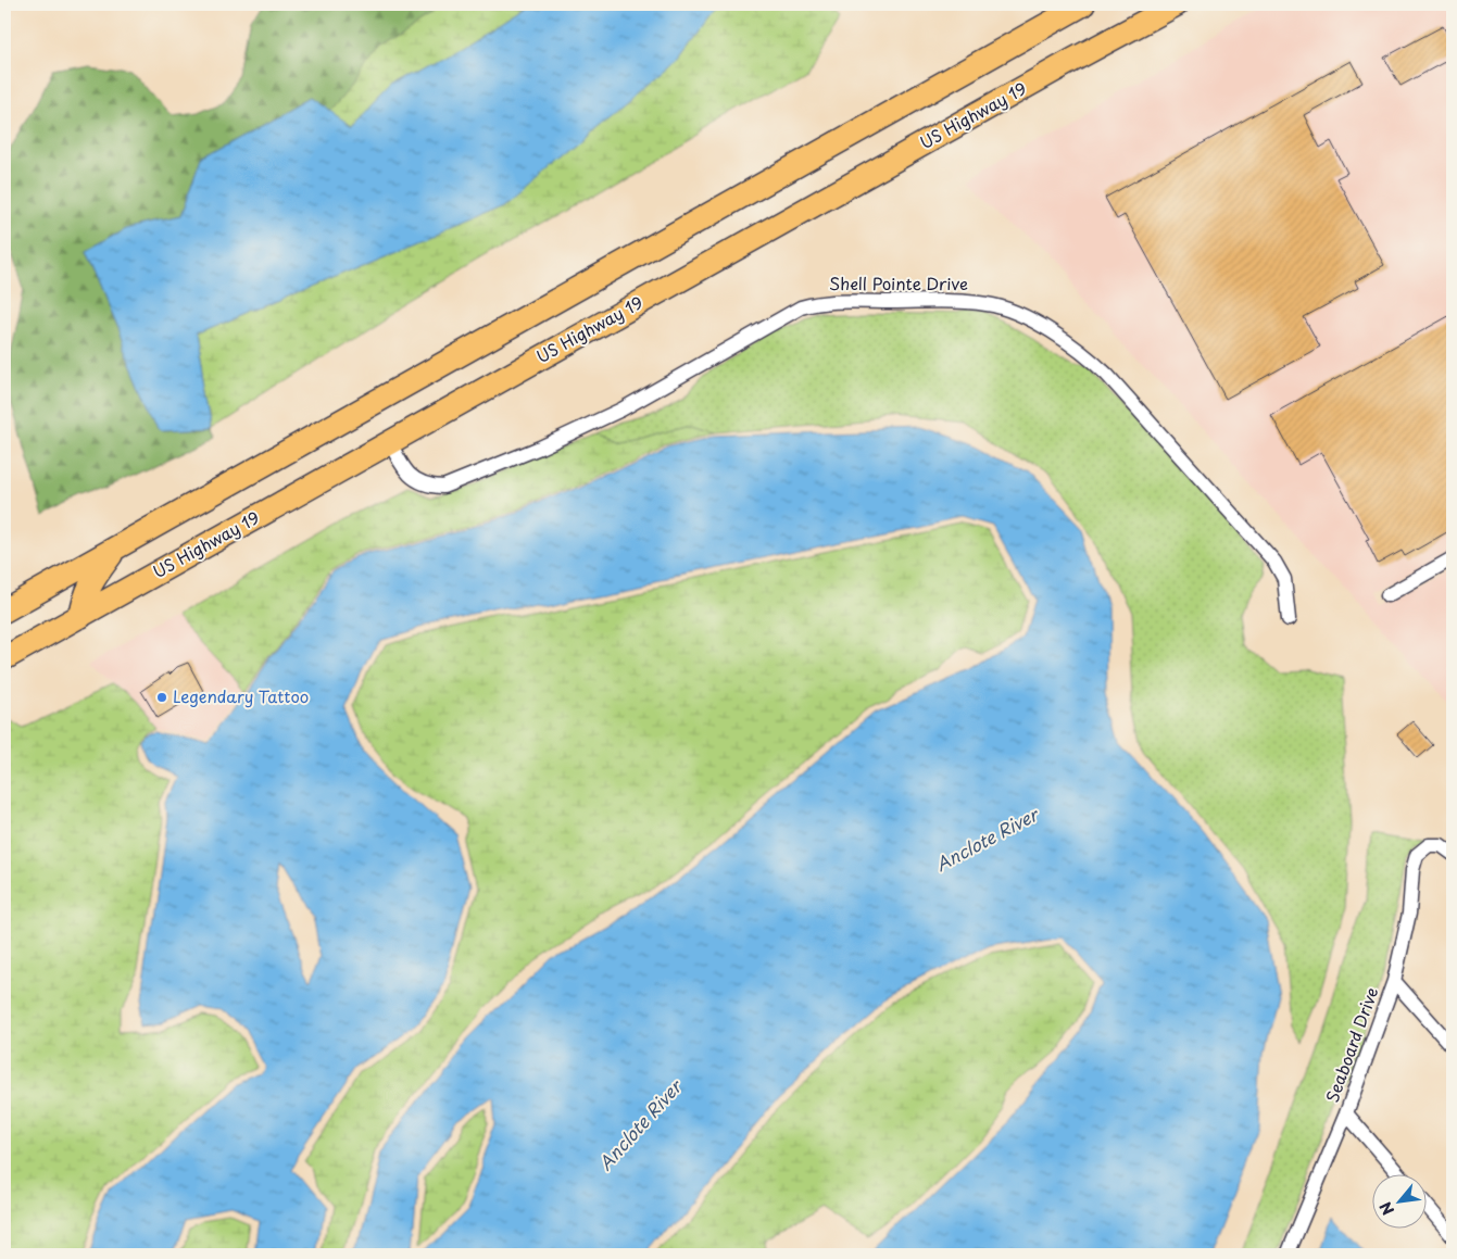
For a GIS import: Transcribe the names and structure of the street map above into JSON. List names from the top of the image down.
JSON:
{
  "streets": {
    "highway": ["US Highway 19"],
    "street": ["Shell Pointe Drive", "Seaboard Drive"]
  },
  "crossings": [
    ["US Highway 19", "Shell Pointe Drive"]
  ],
  "water": ["Anclote River"],
  "places": ["Legendary Tattoo"],
  "north": "bottom left"
}
